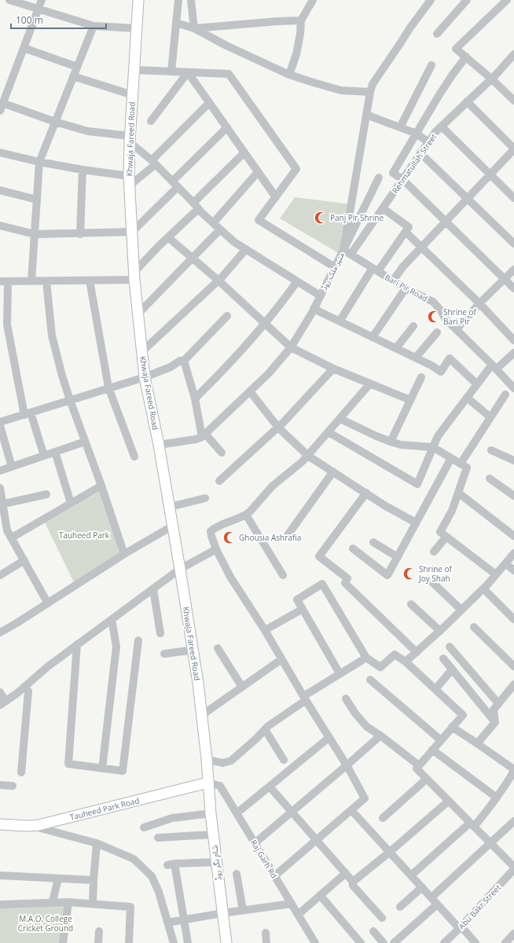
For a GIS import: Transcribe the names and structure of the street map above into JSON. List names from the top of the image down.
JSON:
{
  "streets": {
    "main road": ["Khwaja Fareed Road", "Tauheed Park Road", "شام نگر روڈ"],
    "street": [
      "Rehmatullah Street",
      "منیر ملک روڈ",
      "Bari Pir Road",
      "Raj Garh Rd",
      "Abu Bakr Street"
    ]
  },
  "crossings": [
    ["Khwaja Fareed Road", "منیر ملک روڈ"],
    ["Khwaja Fareed Road", "Tauheed Park Road"],
    ["Khwaja Fareed Road", "Raj Garh Rd"],
    ["Khwaja Fareed Road", "شام نگر روڈ"],
    ["Rehmatullah Street", "Bari Pir Road"],
    ["منیر ملک روڈ", "Bari Pir Road"],
    ["Tauheed Park Road", "Raj Garh Rd"],
    ["Tauheed Park Road", "شام نگر روڈ"],
    ["Raj Garh Rd", "شام نگر روڈ"]
  ],
  "parks": ["Tauheed Park", "M.A.O. College Cricket Ground"],
  "places": {
    "mosque": [
      "Panj Pir Shrine",
      "Shrine of Bari Pir",
      "Ghousia Ashrafia",
      "Shrine of Joy Shah"
    ]
  },
  "scale_bar": "100 m"
}
